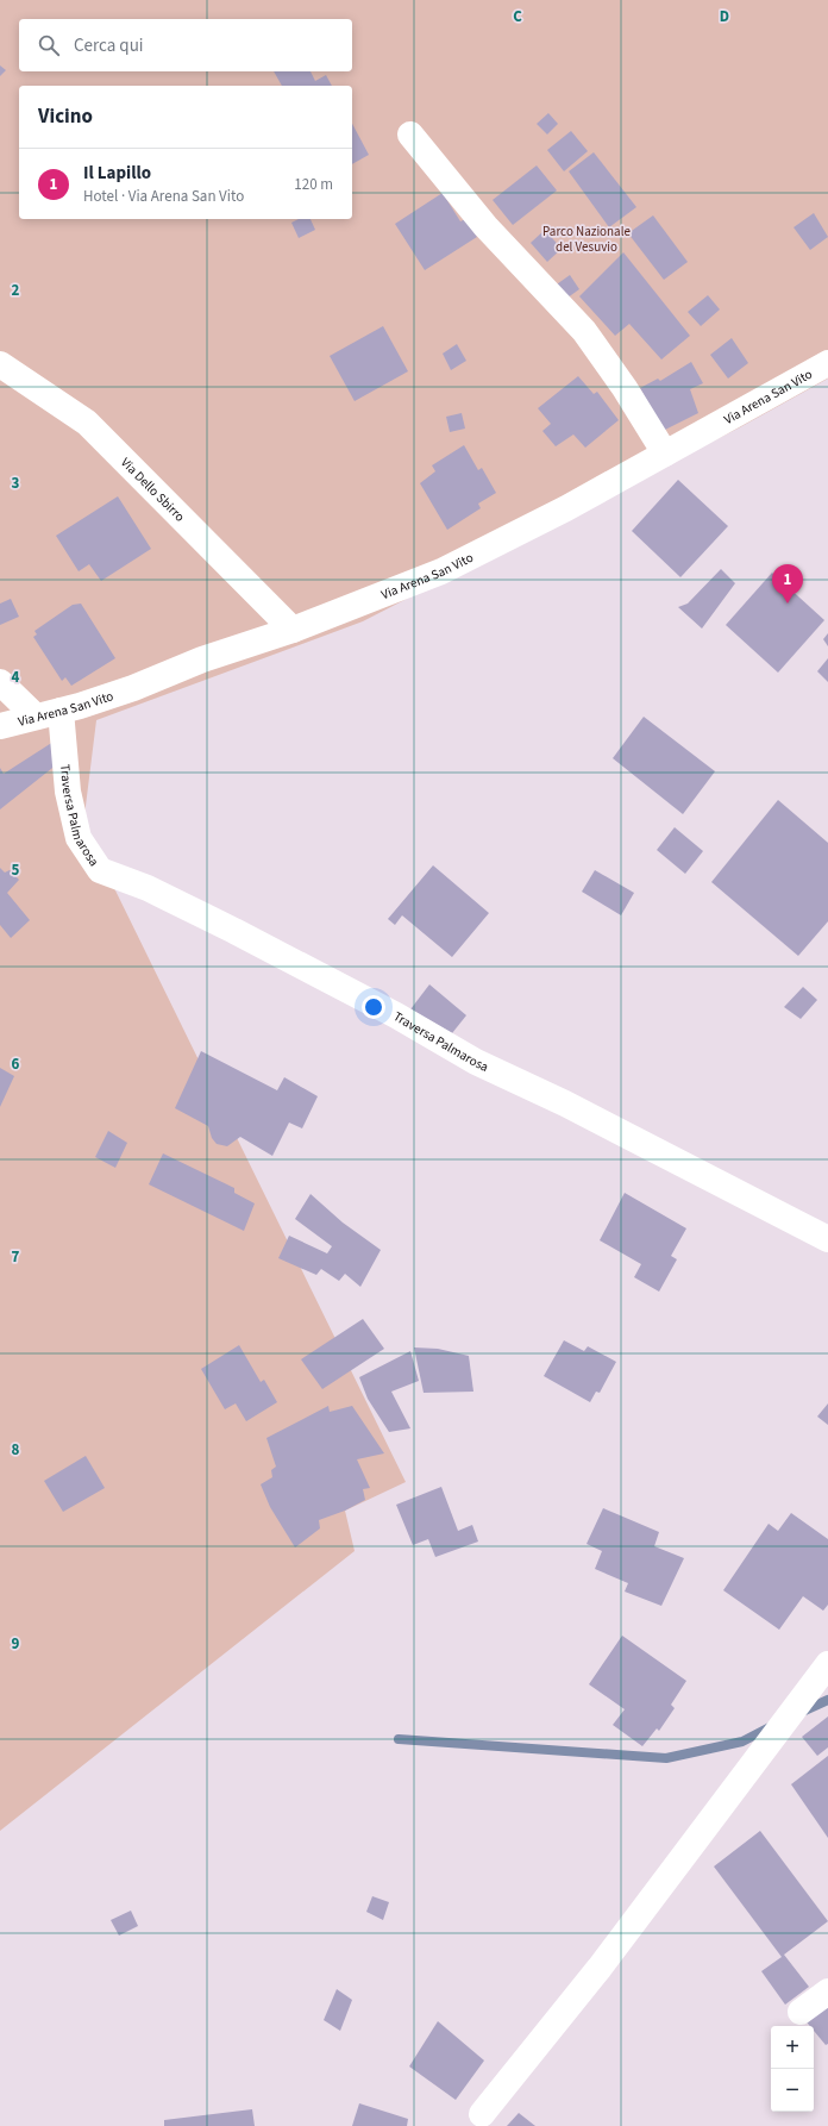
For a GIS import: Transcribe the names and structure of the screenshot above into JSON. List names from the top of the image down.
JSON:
{
  "streets": {
    "street": ["Via Arena San Vito", "Via Dello Sbirro", "Traversa Palmarosa"]
  },
  "crossings": [
    ["Via Arena San Vito", "Via Dello Sbirro"],
    ["Via Arena San Vito", "Traversa Palmarosa"]
  ],
  "parks": ["Parco Nazionale del Vesuvio"],
  "page": {
    "search": "Cerca qui",
    "heading": "Vicino",
    "list": [
      {
        "mark": "1",
        "name": "Il Lapillo",
        "note": "Hotel · Via Arena San Vito",
        "value": "120 m"
      }
    ],
    "pins": "1",
    "map_buttons": ["+", "−"]
  },
  "grid": {
    "columns": ["C", "D"],
    "rows": [
      "2",
      "3",
      "4",
      "5",
      "6",
      "7",
      "8",
      "9"
    ]
  }
}
